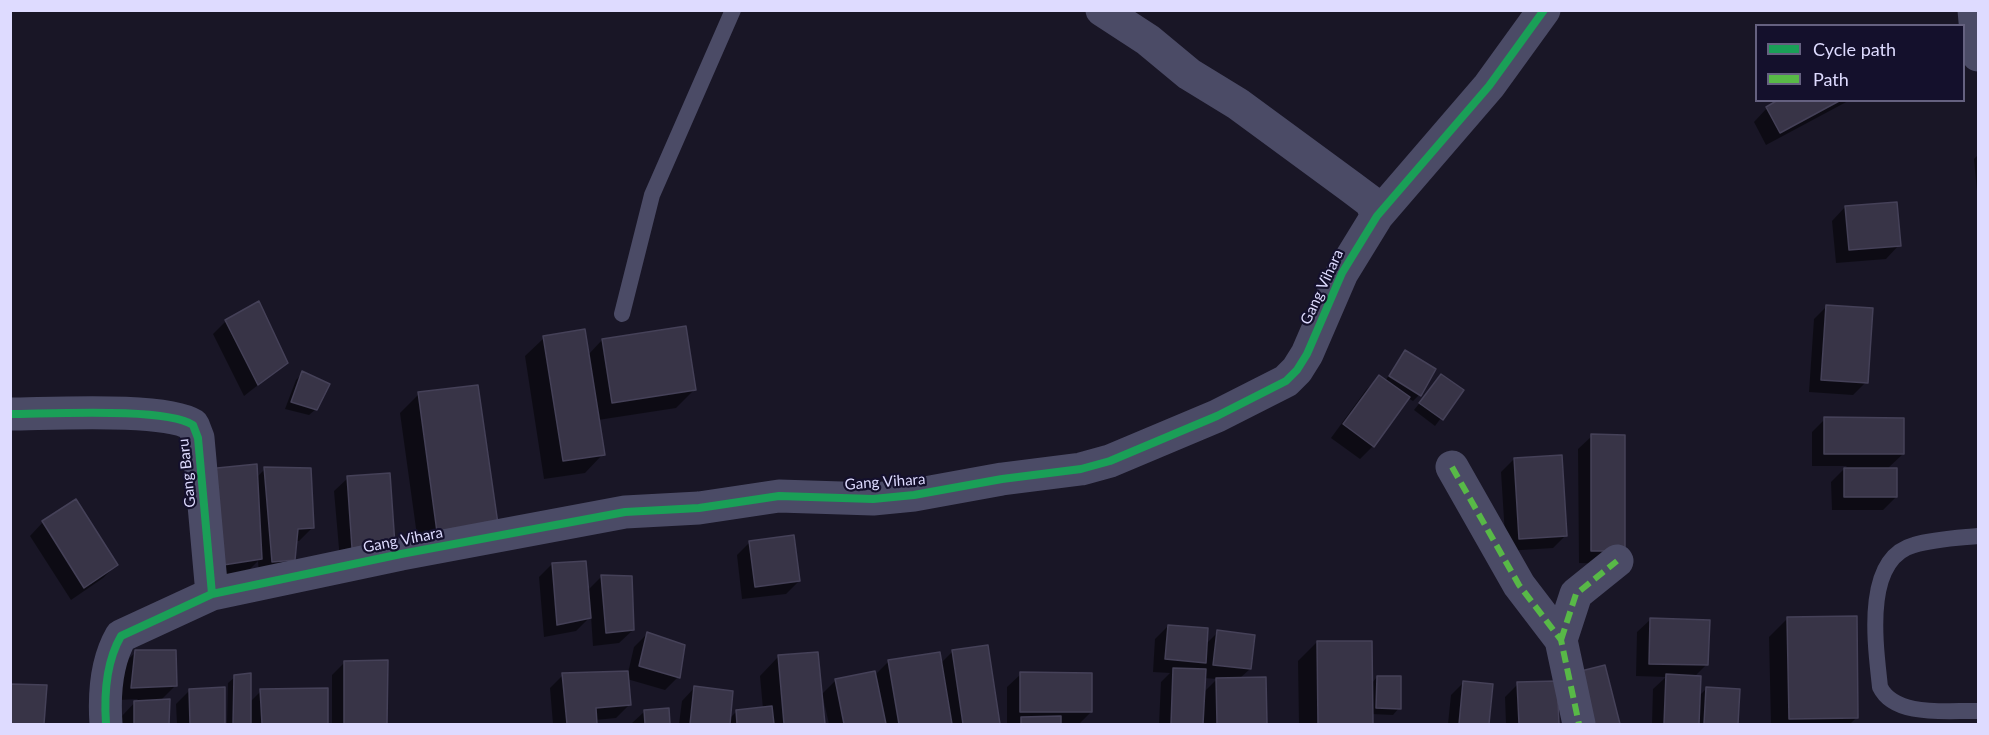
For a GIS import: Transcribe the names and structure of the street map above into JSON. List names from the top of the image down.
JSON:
{
  "streets": {
    "street": ["Gang Vihara", "Gang Baru"]
  },
  "crossings": [
    ["Gang Vihara", "Gang Baru"]
  ],
  "legend": ["Cycle path", "Path"]
}
